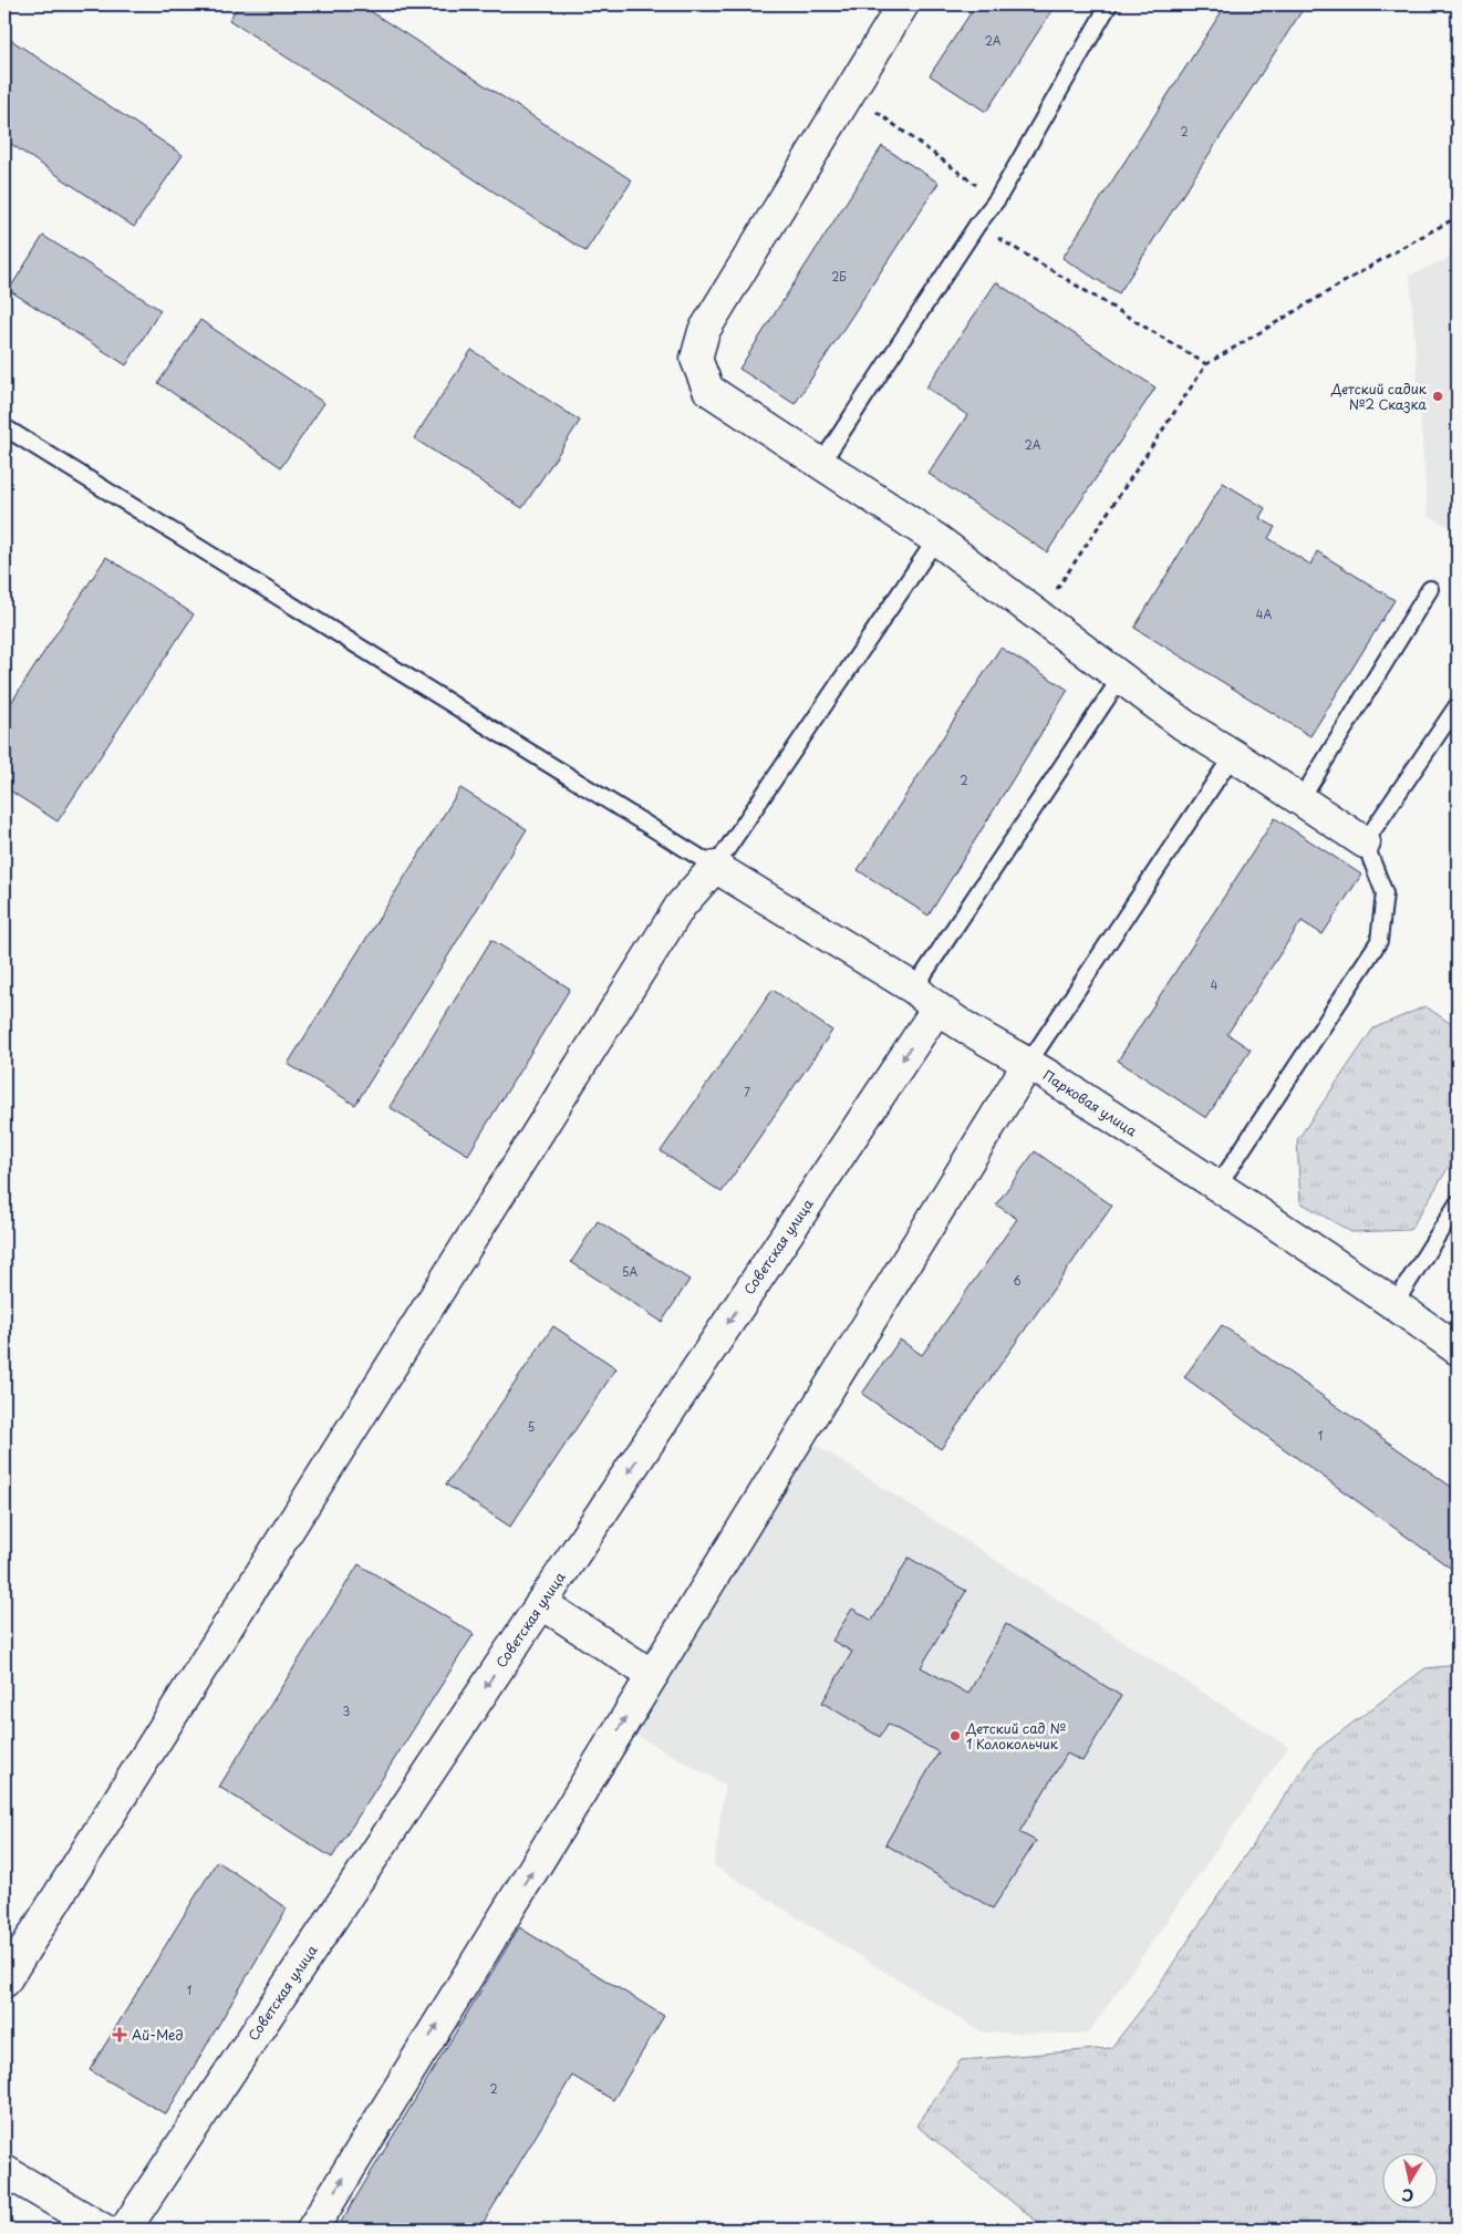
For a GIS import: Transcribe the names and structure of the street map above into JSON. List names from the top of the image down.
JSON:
{
  "streets": {
    "street": ["Парковая улица", "Советская улица"]
  },
  "crossings": [
    ["Парковая улица", "Советская улица"]
  ],
  "places": {
    "other": ["Детский садик №2 Сказка", "Детский сад № 1 Колокольчик"],
    "health": ["Ай-Мед"]
  },
  "house_numbers": [
    "2А",
    "2",
    "2Б",
    "2А",
    "4А",
    "2",
    "4",
    "7",
    "5А",
    "6",
    "5",
    "1",
    "3",
    "1",
    "2"
  ],
  "north": "bottom"
}
